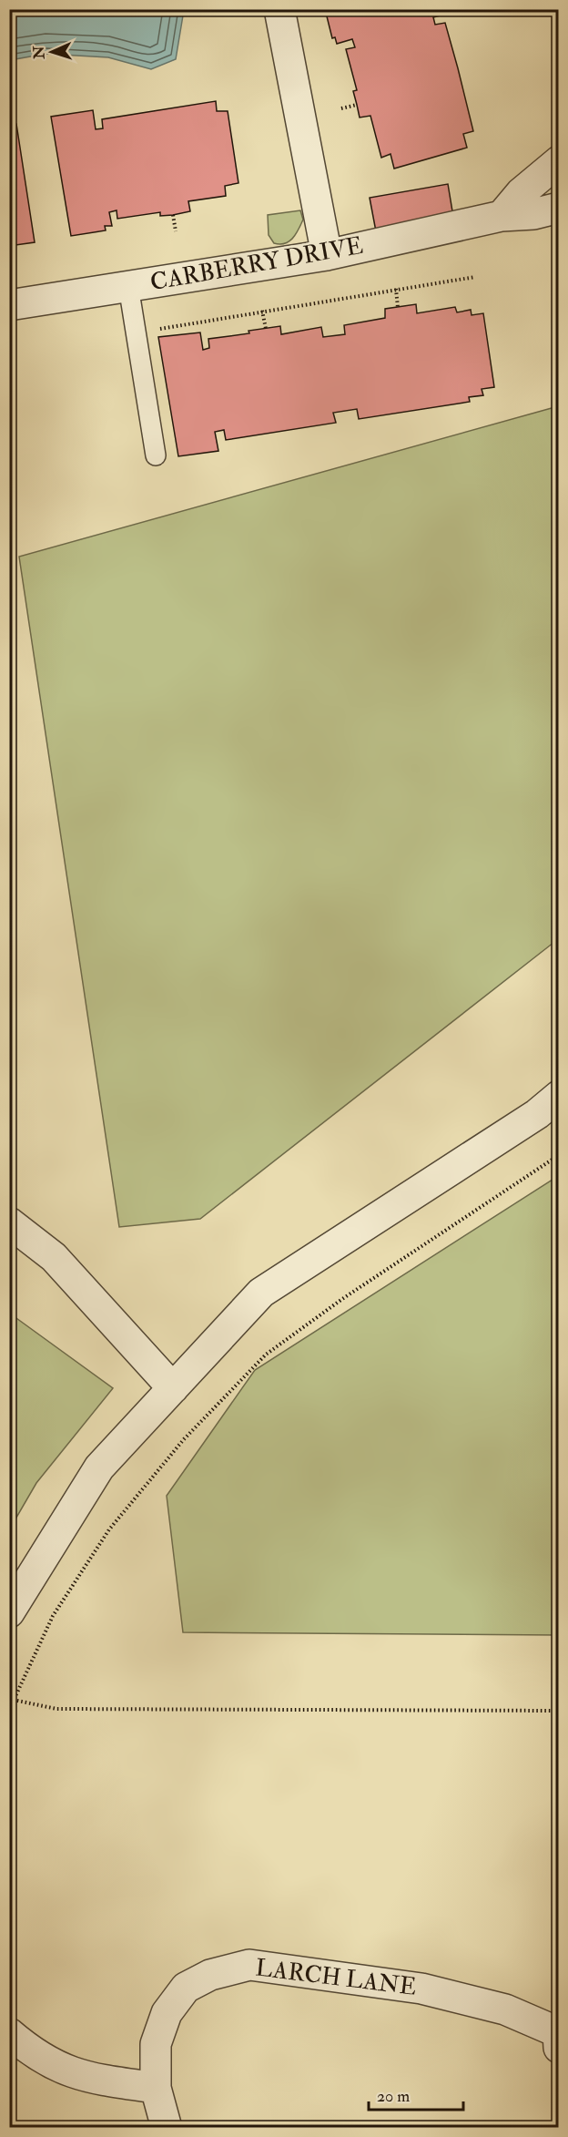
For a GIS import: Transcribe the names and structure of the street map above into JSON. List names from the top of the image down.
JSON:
{
  "streets": {
    "street": ["CARBERRY DRIVE", "LARCH LANE"]
  },
  "scale_bar": "20 m",
  "north": "left"
}
